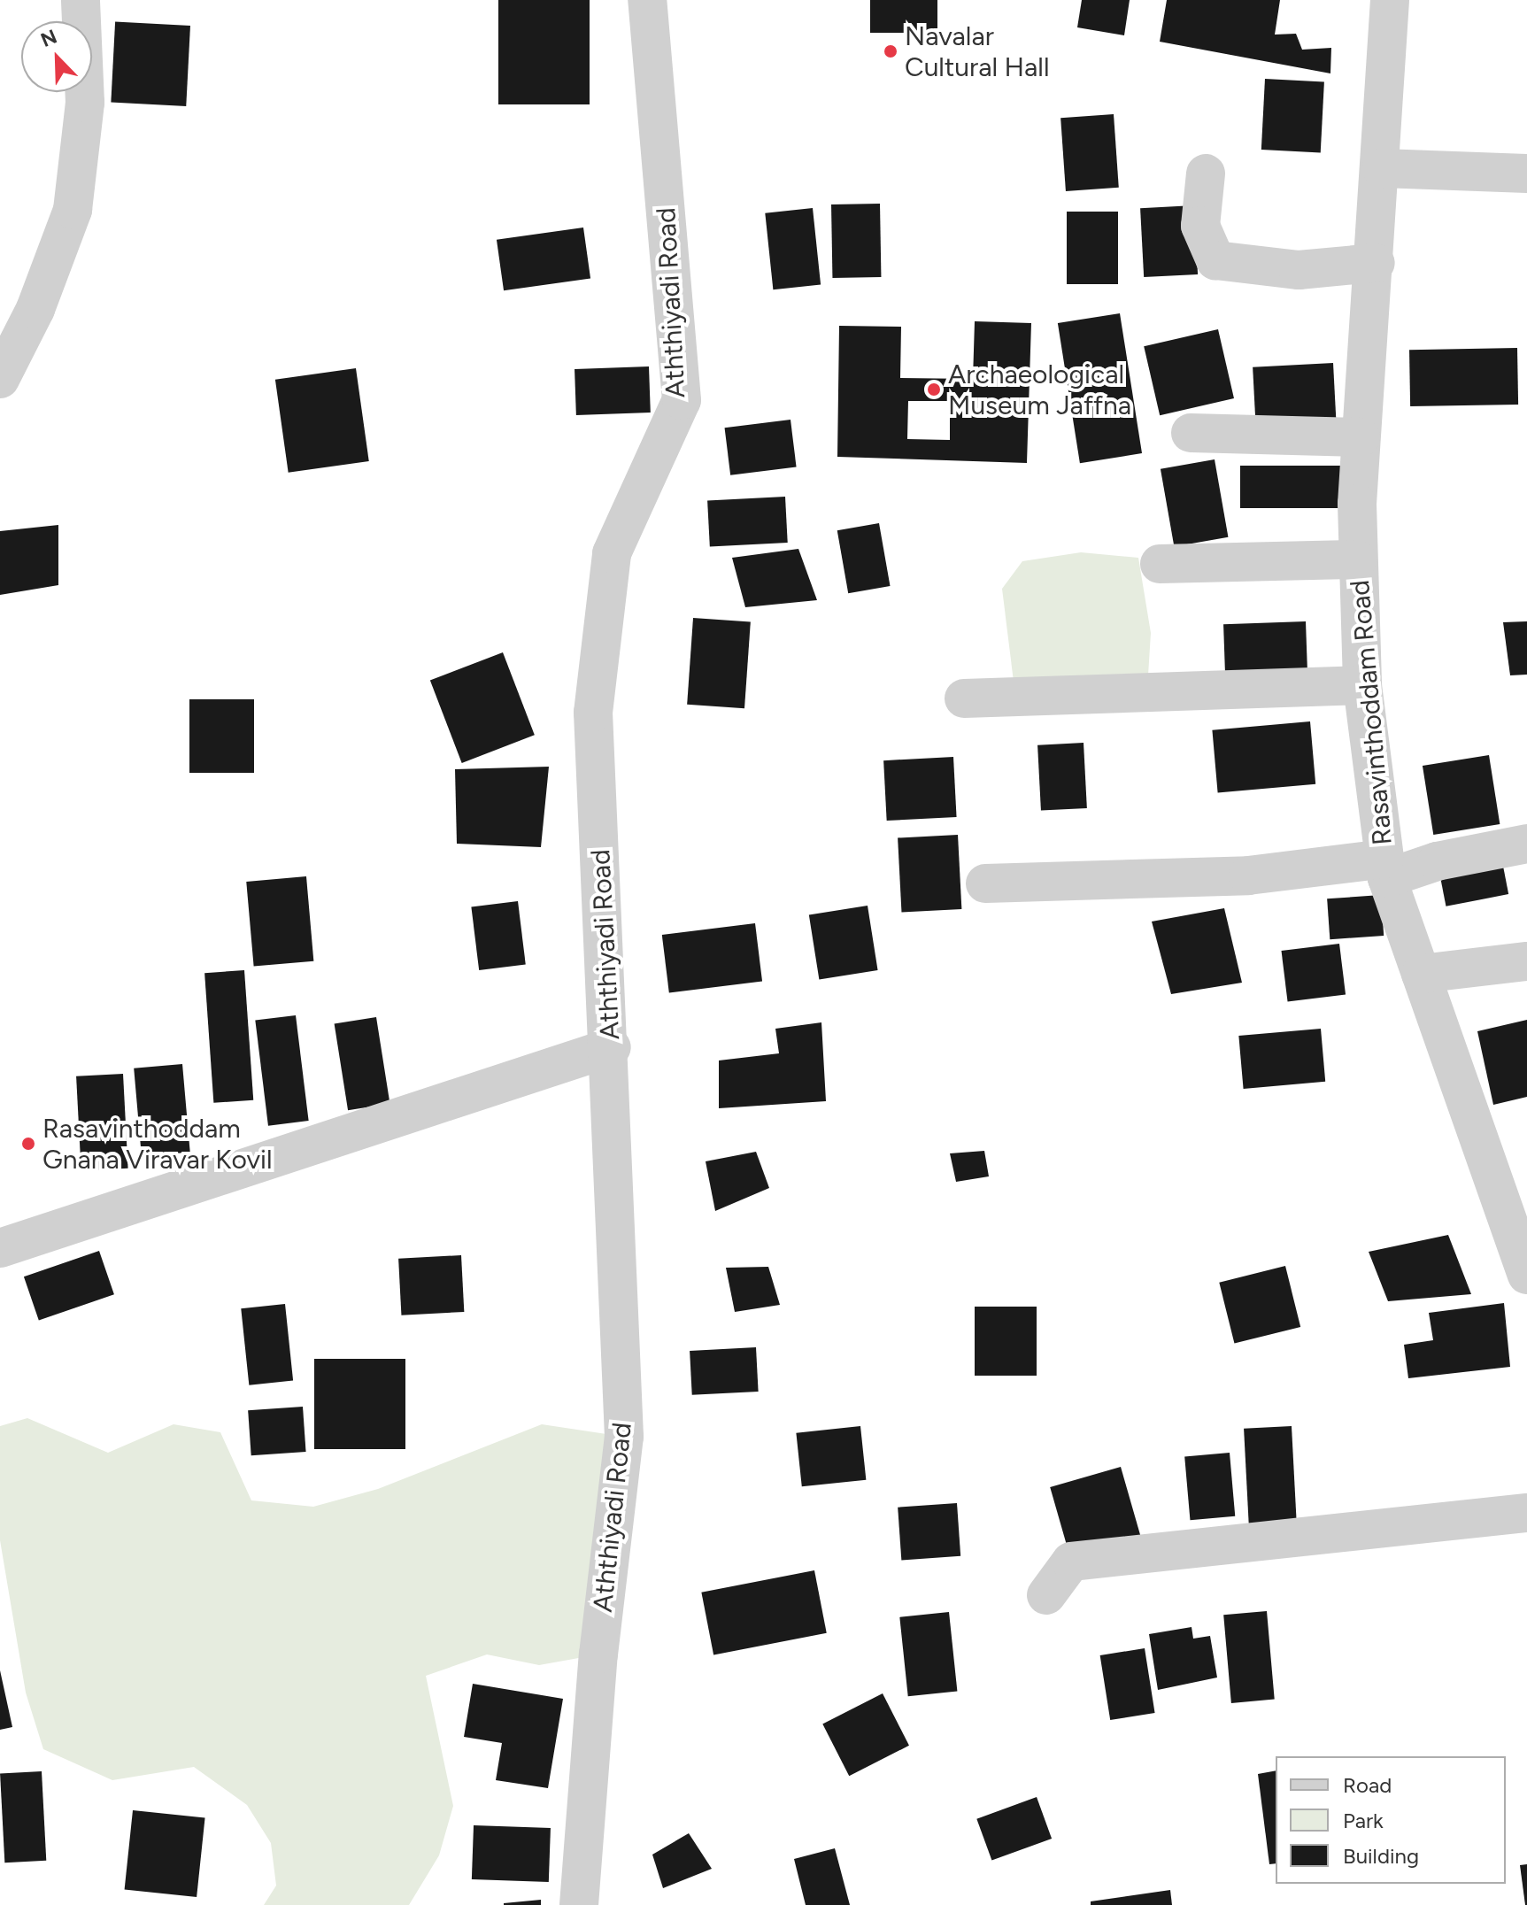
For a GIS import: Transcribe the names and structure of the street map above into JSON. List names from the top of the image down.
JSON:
{
  "streets": {
    "street": ["Aththiyadi Road", "Rasavinthoddam Road"]
  },
  "places": ["Navalar Cultural Hall", "Archaeological Museum Jaffna", "Rasavinthoddam Gnana Viravar Kovil"],
  "legend": ["Road", "Park", "Building"],
  "north": "top left"
}
